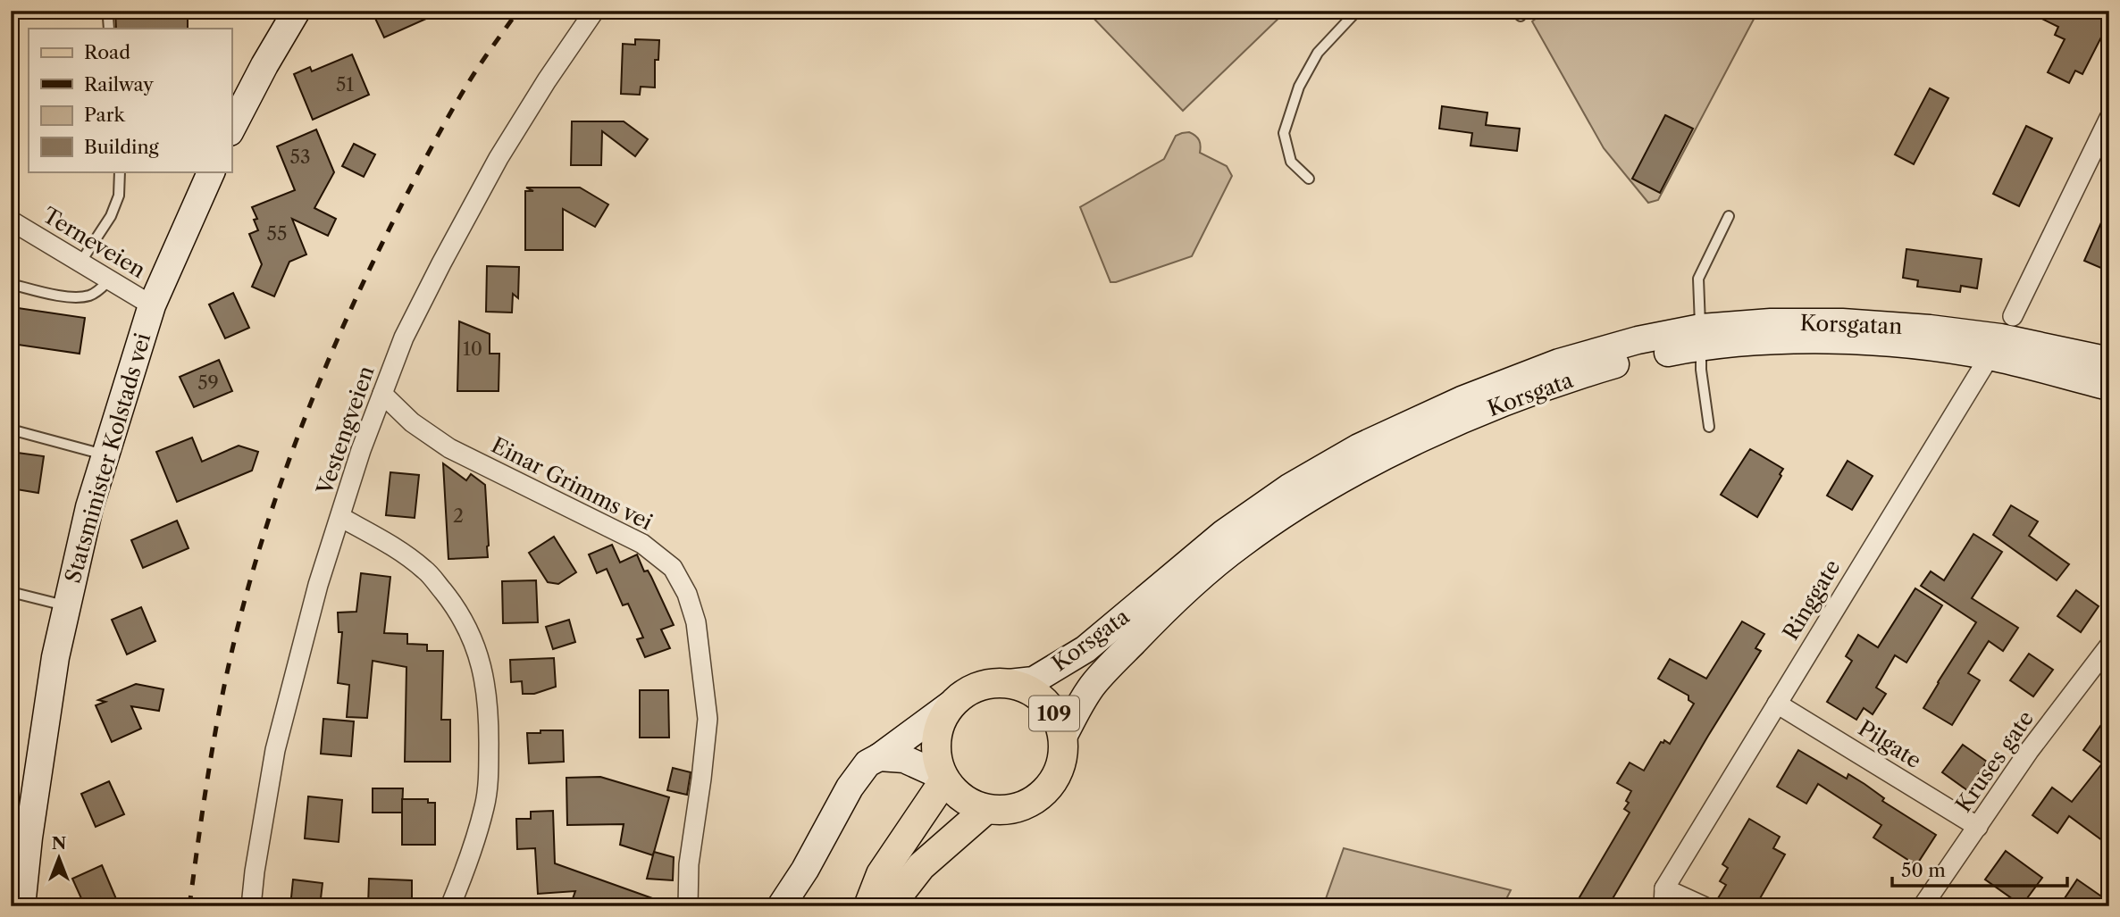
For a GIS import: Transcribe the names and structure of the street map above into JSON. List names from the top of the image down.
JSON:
{
  "streets": {
    "main road": ["109"],
    "street": [
      "Terneveien",
      "Korsgatan",
      "Korsgata",
      "Vestengveien",
      "Statsminister Kolstads vei",
      "Einar Grimms vei",
      "Ringgate",
      "Pilgate",
      "Kruses gate"
    ]
  },
  "crossings": [
    ["Terneveien", "Statsminister Kolstads vei"],
    ["Korsgatan", "Korsgata"],
    ["Korsgatan", "Ringgate"],
    ["Korsgata", "109"],
    ["Vestengveien", "Einar Grimms vei"],
    ["Ringgate", "Pilgate"],
    ["Pilgate", "Kruses gate"]
  ],
  "house_numbers": [
    "51",
    "53",
    "55",
    "10",
    "59",
    "2"
  ],
  "legend": [
    "Road",
    "Railway",
    "Park",
    "Building"
  ],
  "scale_bar": "50 m",
  "north": "top"
}
